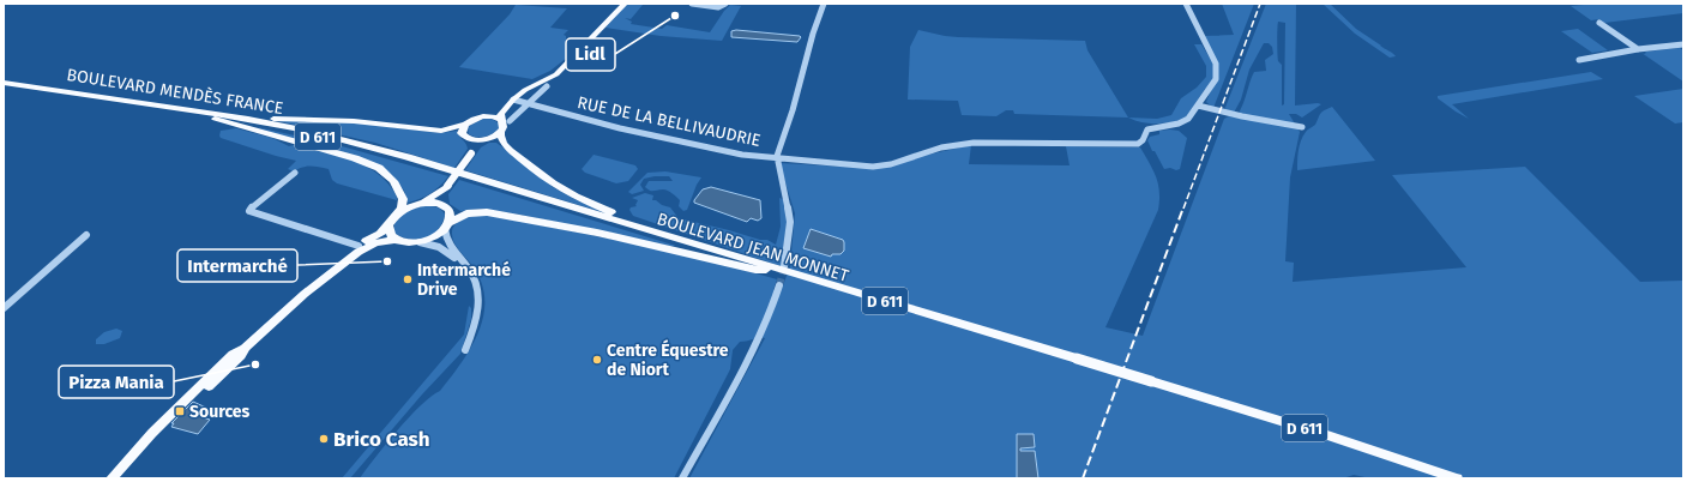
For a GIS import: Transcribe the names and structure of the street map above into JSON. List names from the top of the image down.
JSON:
{
  "streets": {
    "main road": ["BOULEVARD MENDÈS FRANCE", "D 611", "BOULEVARD JEAN MONNET"],
    "street": ["RUE DE LA BELLIVAUDRIE"]
  },
  "crossings": [
    ["BOULEVARD MENDÈS FRANCE", "BOULEVARD JEAN MONNET"],
    ["D 611", "BOULEVARD JEAN MONNET"]
  ],
  "places": {
    "other": [
      "Lidl",
      "Intermarché",
      "Intermarché Drive",
      "Centre Équestre de Niort",
      "Pizza Mania",
      "Brico Cash"
    ],
    "transit": ["Sources"]
  }
}
